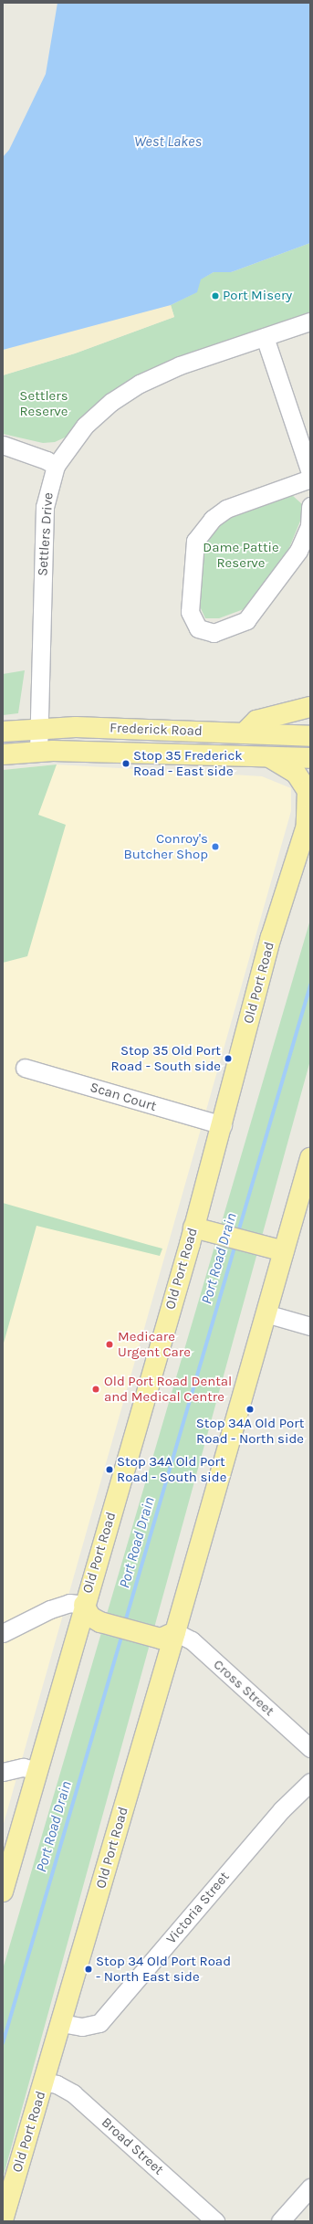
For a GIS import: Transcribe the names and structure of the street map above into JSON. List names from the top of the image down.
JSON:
{
  "streets": {
    "main road": ["Frederick Road", "Old Port Road"],
    "street": [
      "Settlers Drive",
      "Scan Court",
      "Cross Street",
      "Victoria Street",
      "Broad Street"
    ]
  },
  "crossings": [
    ["Settlers Drive", "Frederick Road"],
    ["Frederick Road", "Old Port Road"],
    ["Old Port Road", "Scan Court"],
    ["Old Port Road", "Cross Street"],
    ["Old Port Road", "Victoria Street"],
    ["Old Port Road", "Broad Street"]
  ],
  "water": ["West Lakes", "Port Road Drain"],
  "parks": ["Settlers Reserve", "Dame Pattie Reserve"],
  "places": [
    "Port Misery",
    "Stop 35 Frederick Road - East side",
    "Conroy's Butcher Shop",
    "Stop 35 Old Port Road - South side",
    "Medicare Urgent Care",
    "Old Port Road Dental and Medical Centre",
    "Stop 34A Old Port Road - North side",
    "Stop 34A Old Port Road - South side",
    "Stop 34 Old Port Road - North East side"
  ]
}
